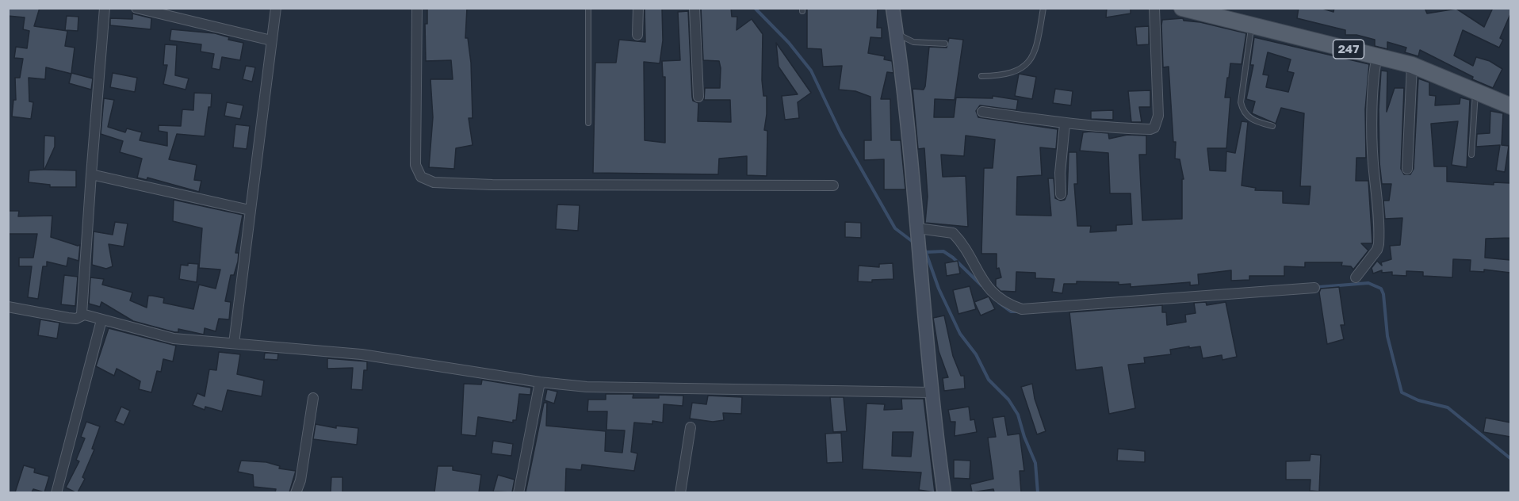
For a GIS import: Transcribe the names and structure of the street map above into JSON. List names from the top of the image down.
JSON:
{
  "streets": {
    "main road": ["247"]
  }
}
